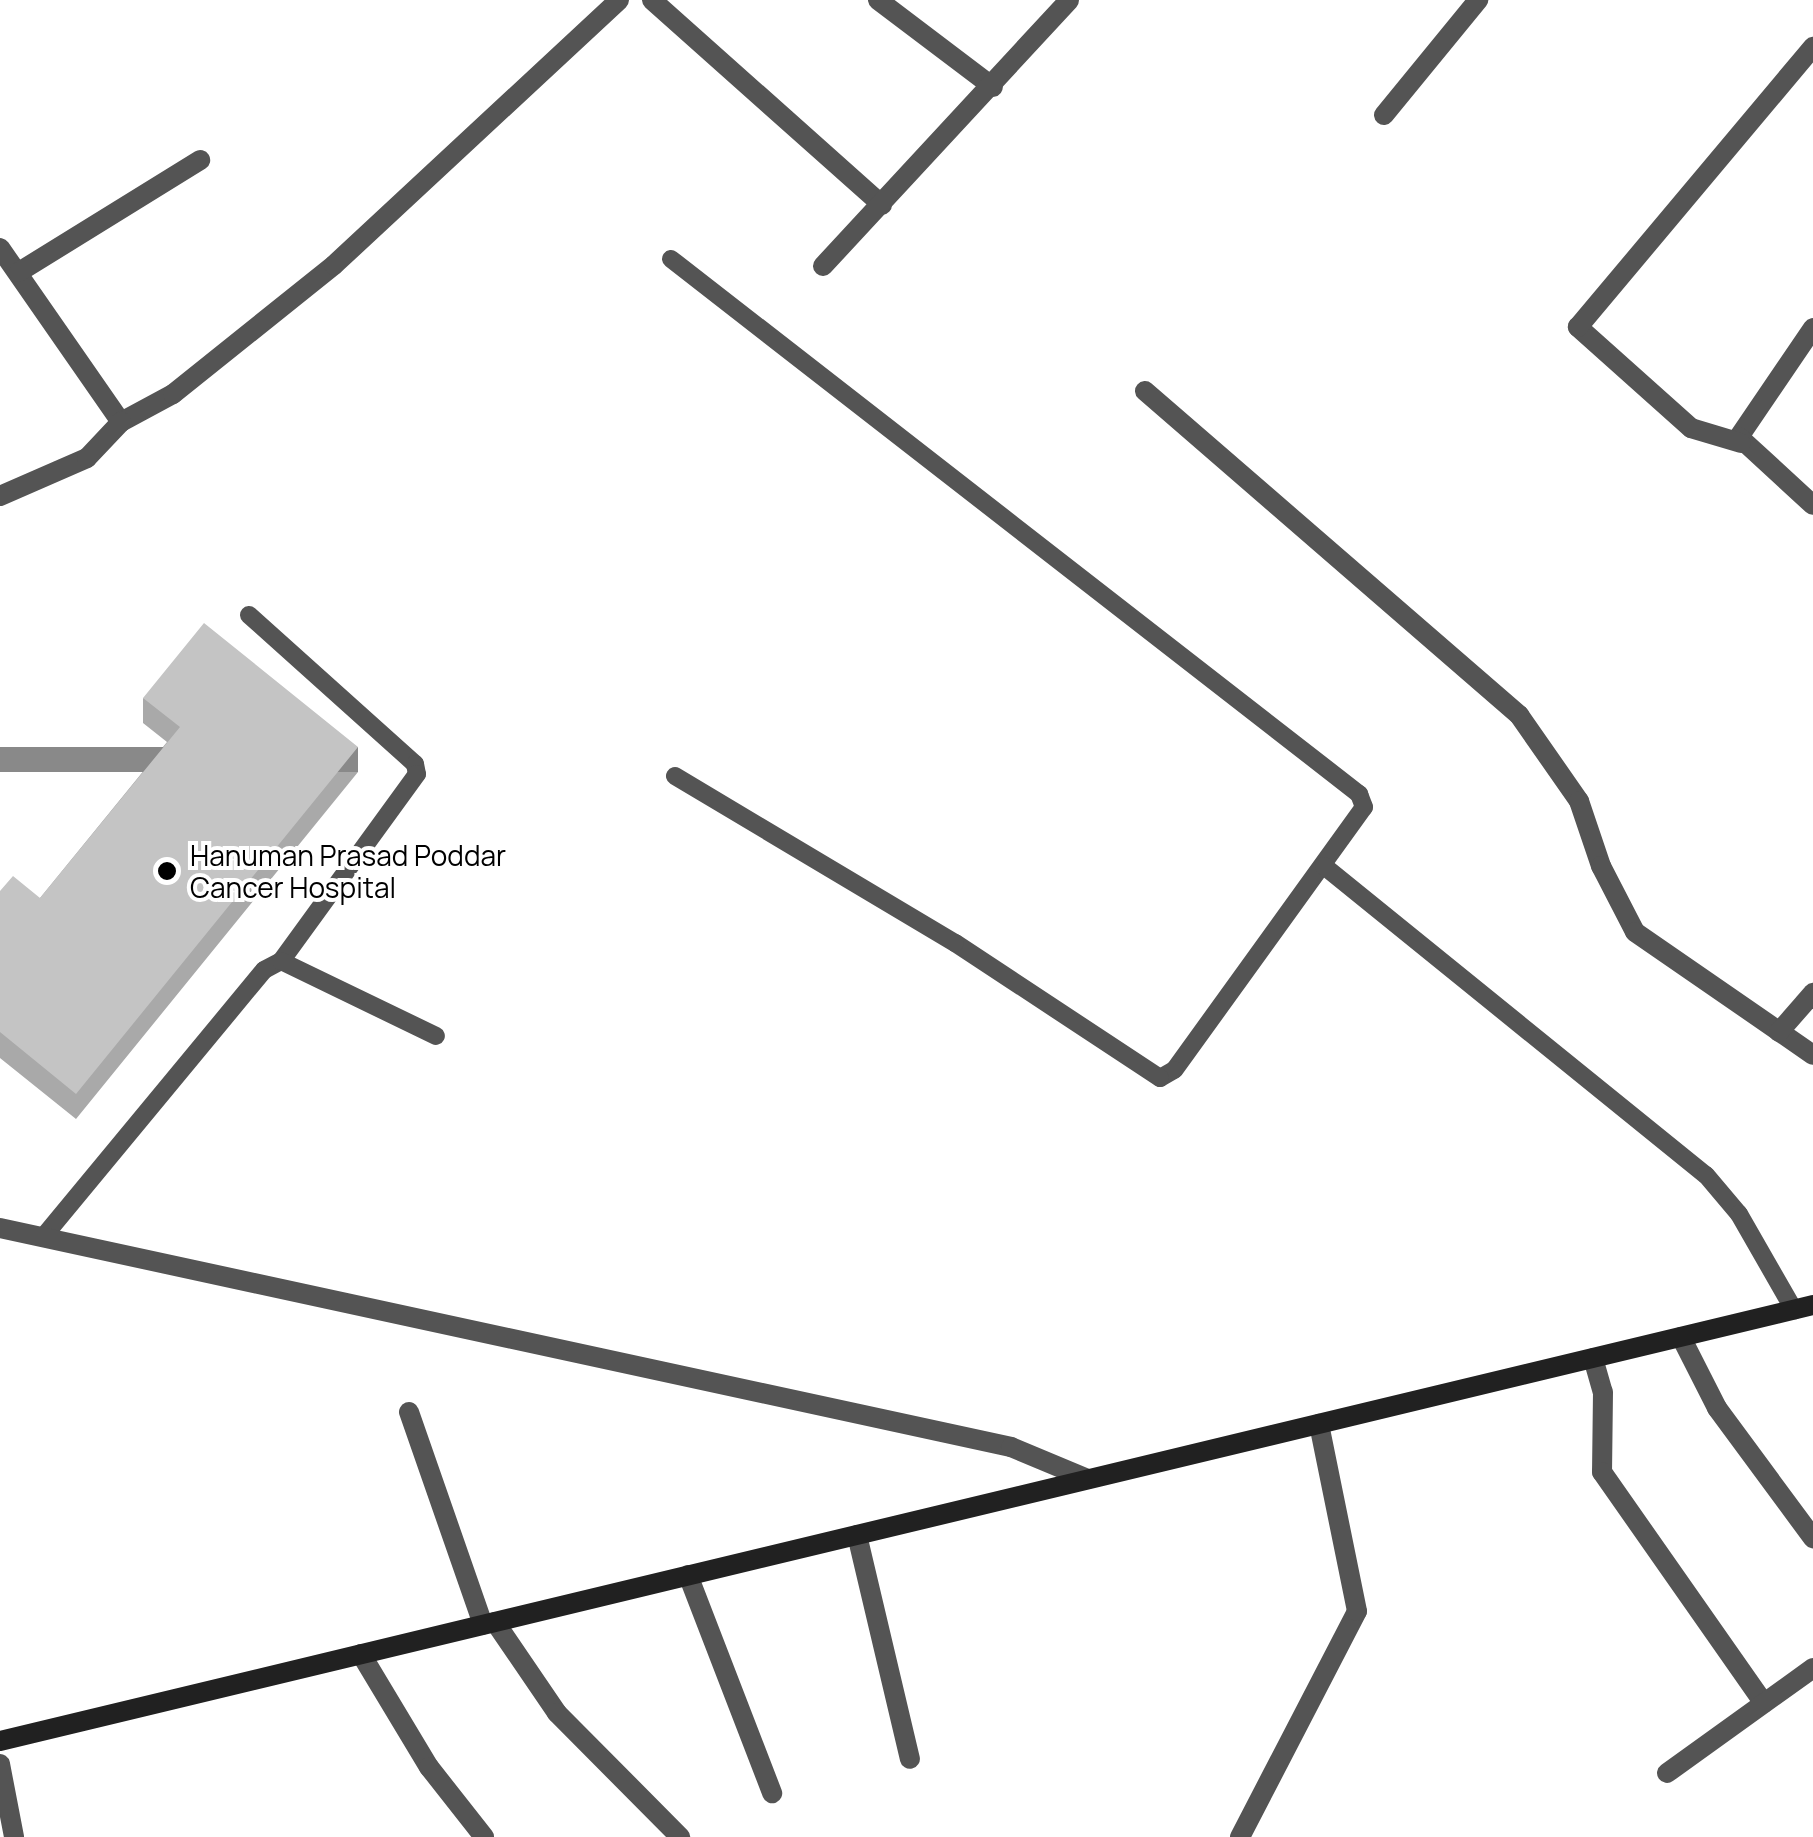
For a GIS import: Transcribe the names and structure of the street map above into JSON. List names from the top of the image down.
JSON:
{
  "places": ["Hanuman Prasad Poddar Cancer Hospital"]
}
